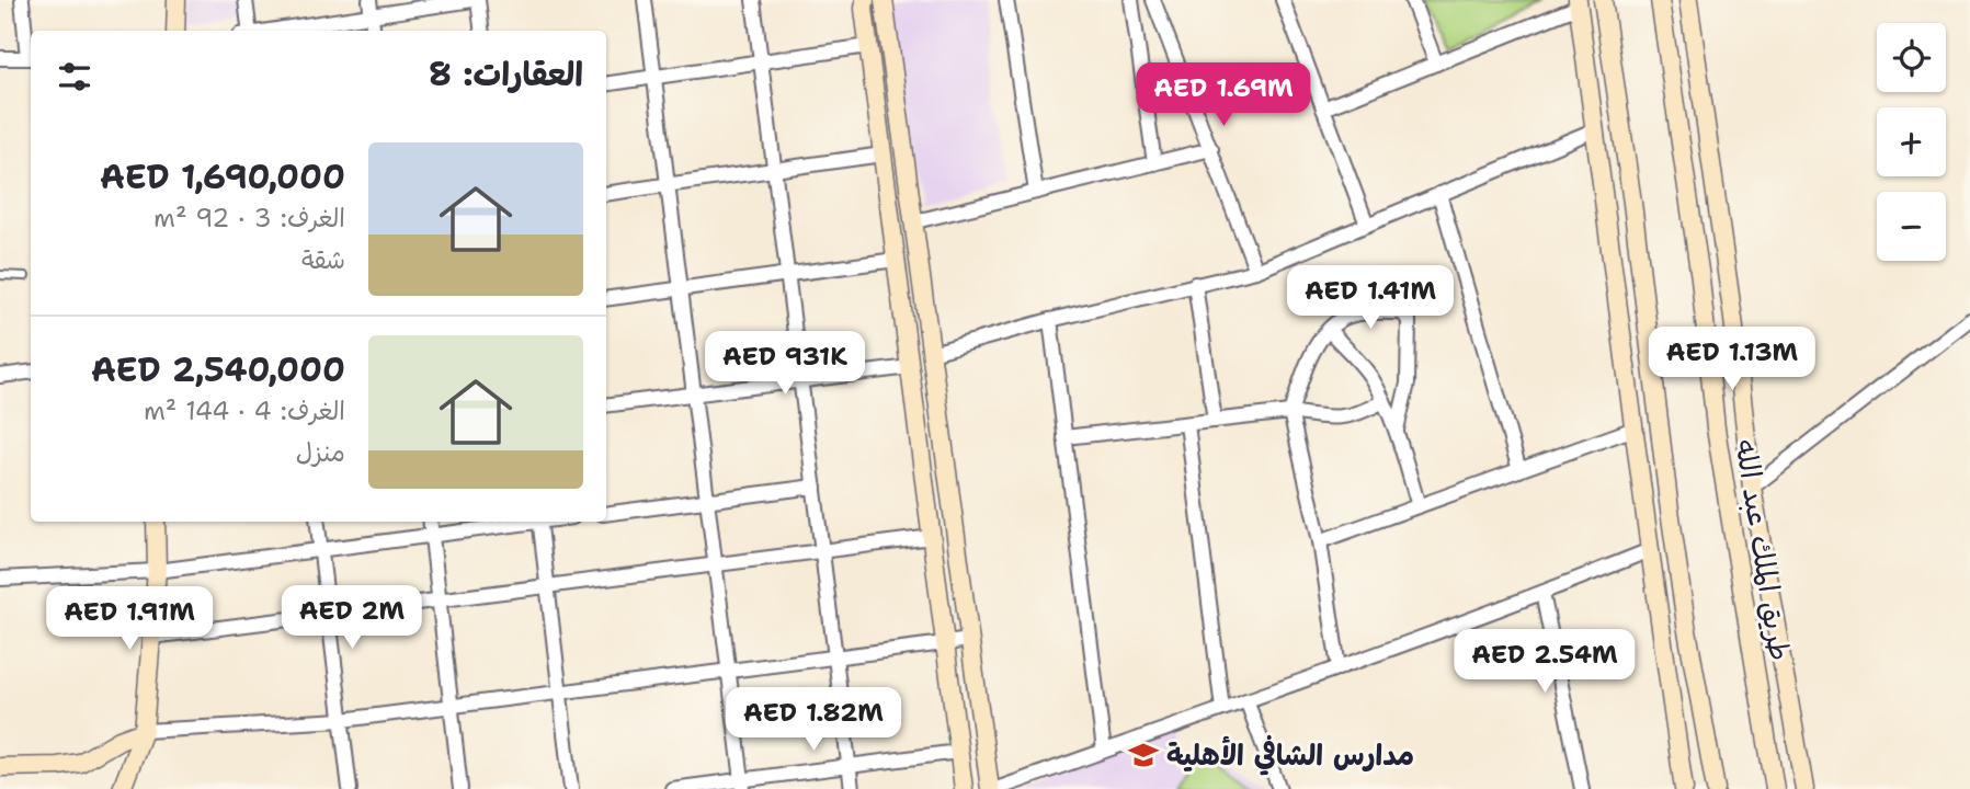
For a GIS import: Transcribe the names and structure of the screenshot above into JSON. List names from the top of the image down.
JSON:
{
  "streets": {
    "street": ["طريق الملك عبد الله"]
  },
  "places": {
    "school or university": ["مدارس الشافي الأهلية"]
  },
  "page": {
    "map_buttons": ["+", "−"],
    "heading": "العقارات: 8",
    "price": [
      "AED 1.69M",
      "AED 1.41M",
      "AED 1.13M",
      "AED 931K",
      "AED 2M",
      "AED 1.91M",
      "AED 2.54M",
      "AED 1.82M"
    ],
    "list": [
      {
        "name": "AED 1,690,000",
        "note": "الغرف: 3 · 92 m² · شقة"
      },
      {
        "name": "AED 2,540,000",
        "note": "الغرف: 4 · 144 m² · منزل"
      }
    ]
  }
}
